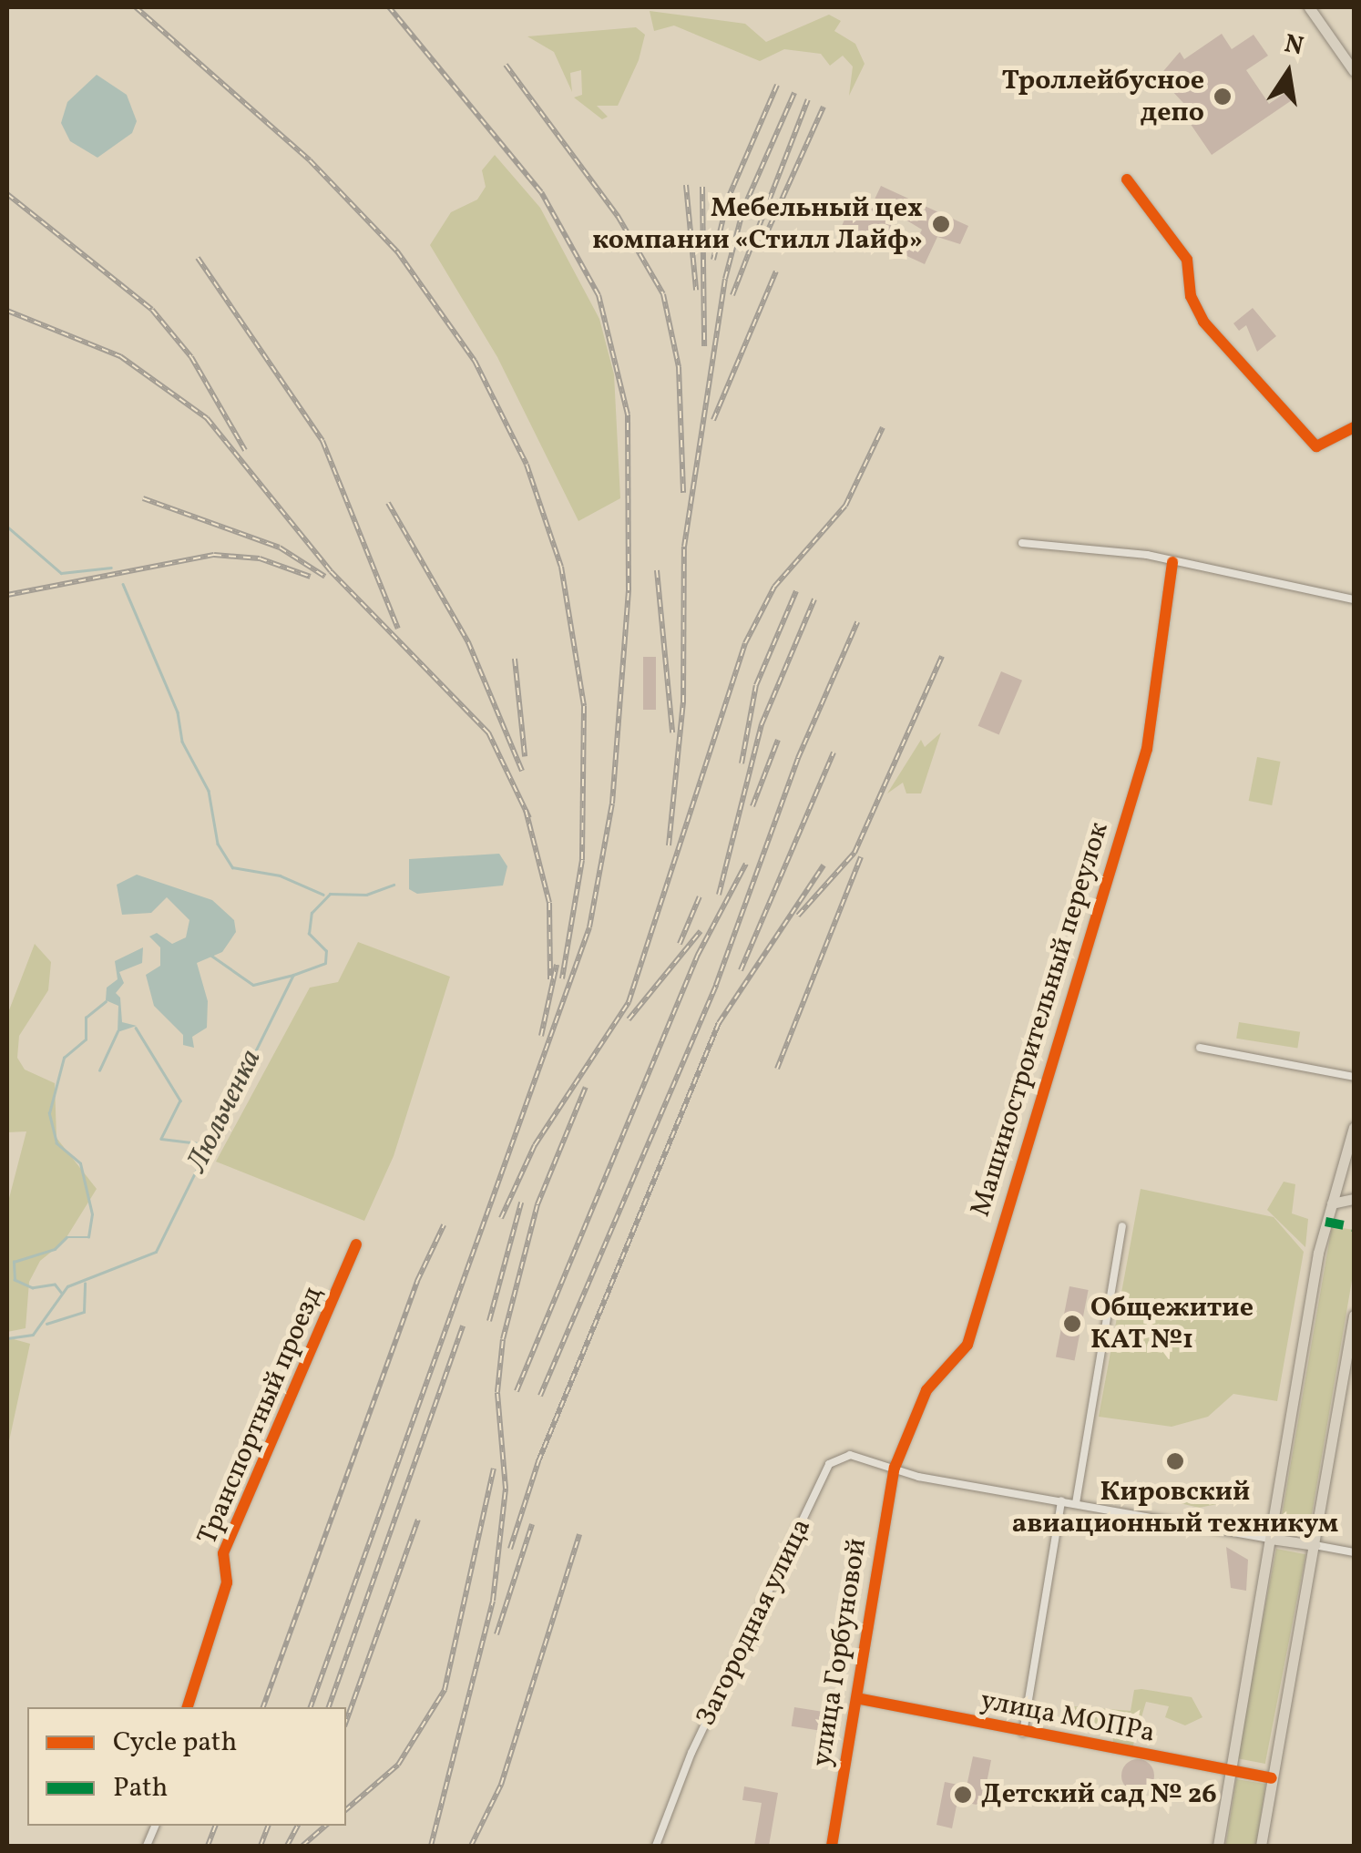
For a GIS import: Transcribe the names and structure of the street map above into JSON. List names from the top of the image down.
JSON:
{
  "streets": {
    "street": [
      "Машиностроительный переулок",
      "Транспортный проезд",
      "Загородная улица",
      "улица Горбуновой",
      "улица МОПРа"
    ]
  },
  "crossings": [
    ["Машиностроительный переулок", "Загородная улица"],
    ["Машиностроительный переулок", "улица Горбуновой"],
    ["Загородная улица", "улица Горбуновой"],
    ["улица Горбуновой", "улица МОПРа"]
  ],
  "water": ["Люльченка"],
  "places": [
    "Троллейбусное депо",
    "Мебельный цех компании «Стилл Лайф»",
    "Общежитие КАТ №1",
    "Кировский авиационный техникум",
    "Детский сад № 26"
  ],
  "legend": ["Cycle path", "Path"],
  "north": "top"
}
